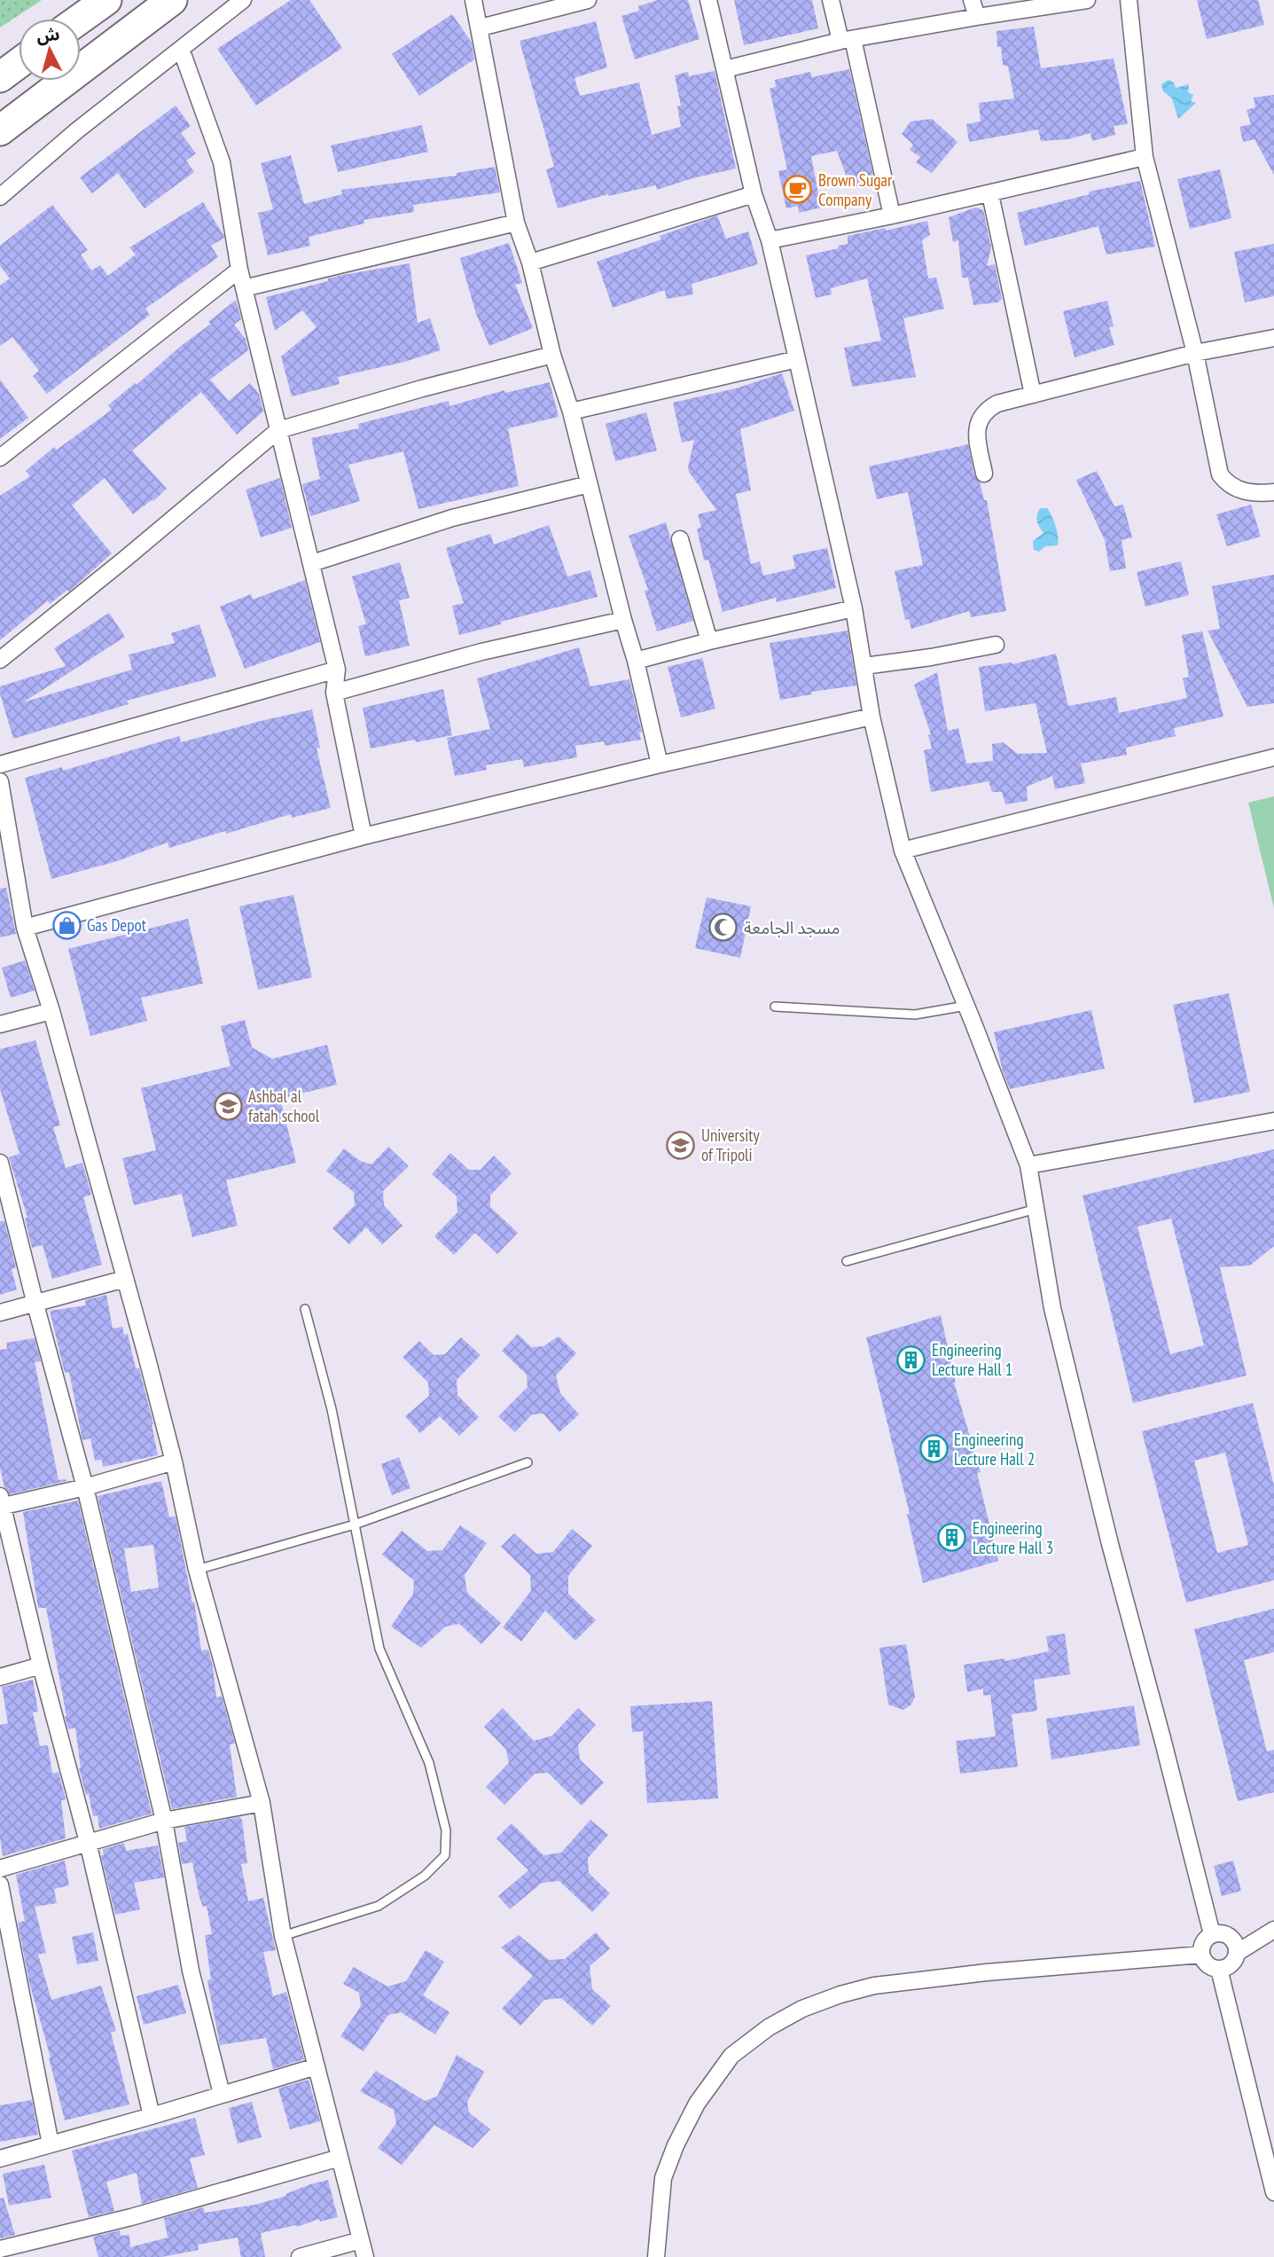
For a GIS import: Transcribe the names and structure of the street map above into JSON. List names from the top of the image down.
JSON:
{
  "places": {
    "cafe": ["Brown Sugar Company"],
    "shop": ["Gas Depot"],
    "mosque": ["مسجد الجامعة"],
    "school or university": ["Ashbal al fatah school", "University of Tripoli"],
    "building": ["Engineering Lecture Hall 1", "Engineering Lecture Hall 2", "Engineering Lecture Hall 3"]
  },
  "north": "top"
}
